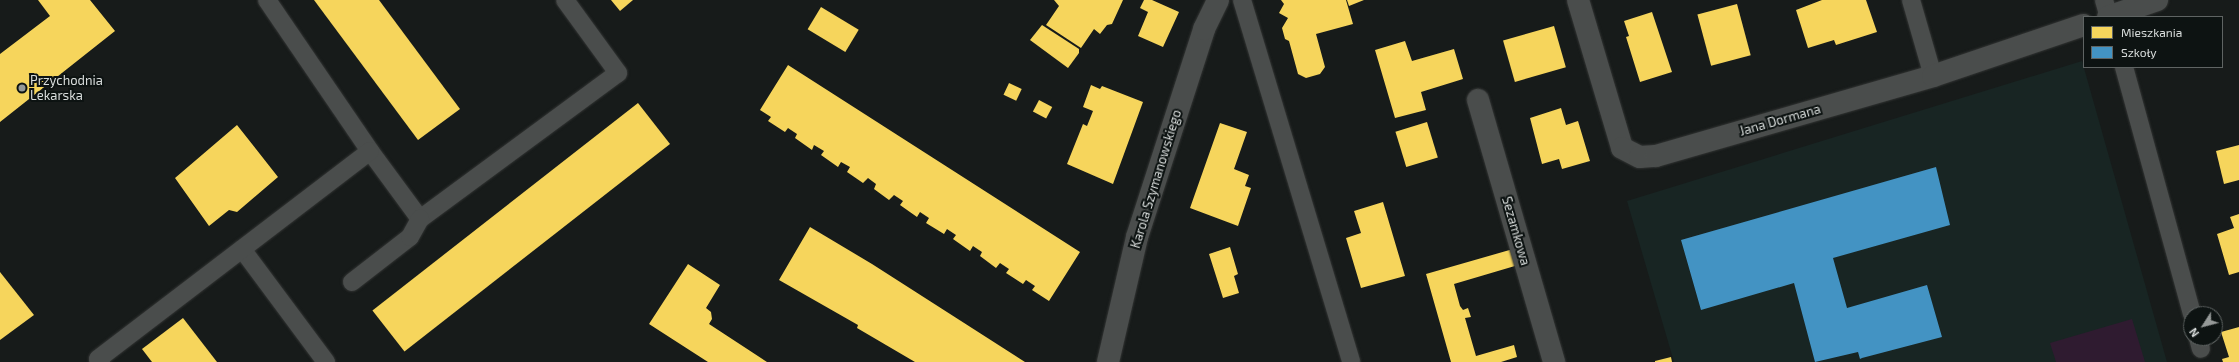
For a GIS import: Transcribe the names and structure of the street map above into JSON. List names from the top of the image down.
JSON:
{
  "streets": {
    "street": ["Jana Dormana", "Karola Szymanowskiego", "Sezamkowa"]
  },
  "places": ["Przychodnia Lekarska"],
  "legend": ["Mieszkania", "Szkoły"],
  "north": "bottom left"
}
